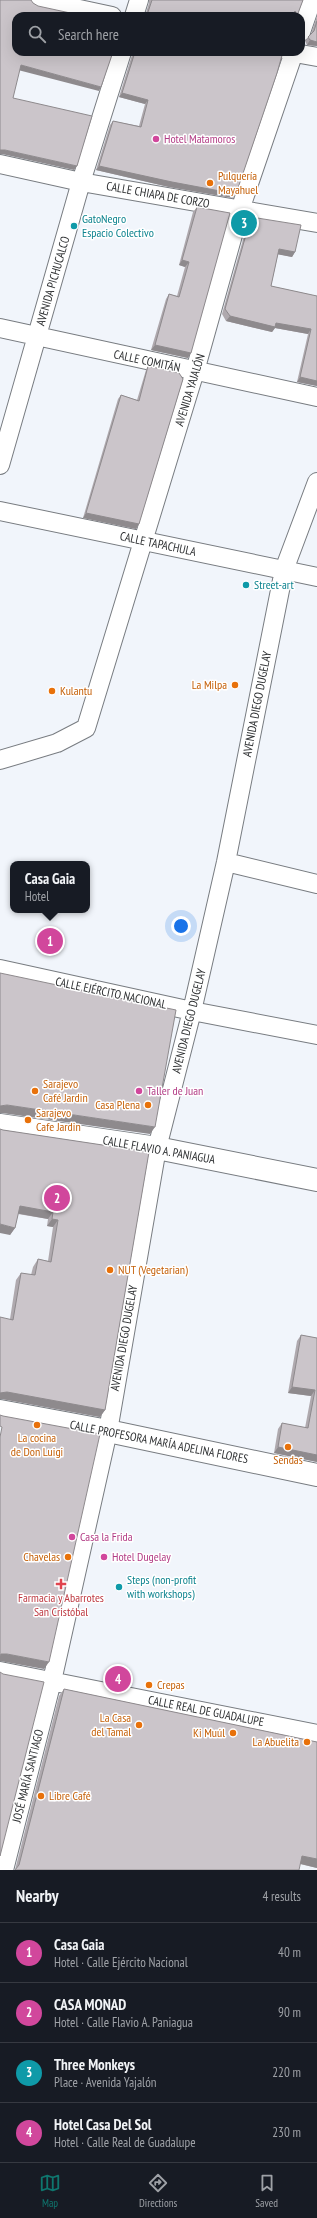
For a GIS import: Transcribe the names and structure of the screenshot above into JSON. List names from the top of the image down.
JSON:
{
  "streets": {
    "street": [
      "CALLE CHIAPA DE CORZO",
      "AVENIDA PICHUCALCO",
      "CALLE COMITÁN",
      "AVENIDA YAJALÓN",
      "CALLE TAPACHULA",
      "AVENIDA DIEGO DUGELAY",
      "CALLE EJÉRCITO NACIONAL",
      "CALLE FLAVIO A. PANIAGUA",
      "CALLE PROFESORA MARÍA ADELINA FLORES",
      "CALLE REAL DE GUADALUPE",
      "JOSÉ MARÍA SANTIAGO"
    ]
  },
  "crossings": [
    ["CALLE CHIAPA DE CORZO", "AVENIDA PICHUCALCO"],
    ["CALLE CHIAPA DE CORZO", "AVENIDA YAJALÓN"],
    ["AVENIDA PICHUCALCO", "CALLE COMITÁN"],
    ["CALLE COMITÁN", "AVENIDA YAJALÓN"],
    ["AVENIDA YAJALÓN", "CALLE TAPACHULA"],
    ["CALLE TAPACHULA", "AVENIDA DIEGO DUGELAY"],
    ["AVENIDA DIEGO DUGELAY", "CALLE EJÉRCITO NACIONAL"],
    ["AVENIDA DIEGO DUGELAY", "CALLE FLAVIO A. PANIAGUA"],
    ["AVENIDA DIEGO DUGELAY", "CALLE PROFESORA MARÍA ADELINA FLORES"],
    ["AVENIDA DIEGO DUGELAY", "CALLE REAL DE GUADALUPE"],
    ["AVENIDA DIEGO DUGELAY", "JOSÉ MARÍA SANTIAGO"],
    ["CALLE REAL DE GUADALUPE", "JOSÉ MARÍA SANTIAGO"]
  ],
  "places": {
    "other": [
      "Hotel Matamoros",
      "Pulquería Mayahuel",
      "GatoNegro Espacio Colectivo",
      "Street-art",
      "La Milpa",
      "Kulantu",
      "Sarajevo Café Jardin",
      "Taller de Juan",
      "Casa Plena",
      "Sarajevo Cafe Jardin",
      "NUT (Vegetarian)",
      "La cocina de Don Luigi",
      "Sendas",
      "Casa la Frida",
      "Chavelas",
      "Hotel Dugelay",
      "Steps (non-profit with workshops)",
      "Crepas",
      "La Casa del Tamal",
      "Ki Muúl",
      "La Abuelita",
      "Libre Café"
    ],
    "health": ["Farmacia y Abarrotes San Cristóbal"]
  },
  "page": {
    "search": "Search here",
    "pins": [
      "3",
      "1",
      "2",
      "4"
    ],
    "popup": ["Casa Gaia", "Hotel"],
    "heading": ["Nearby", "4 results"],
    "list": [
      {
        "mark": "1",
        "name": "Casa Gaia",
        "note": "Hotel · Calle Ejército Nacional",
        "value": "40 m"
      },
      {
        "mark": "2",
        "name": "CASA MONAD",
        "note": "Hotel · Calle Flavio A. Paniagua",
        "value": "90 m"
      },
      {
        "mark": "3",
        "name": "Three Monkeys",
        "note": "Place · Avenida Yajalón",
        "value": "220 m"
      },
      {
        "mark": "4",
        "name": "Hotel Casa Del Sol",
        "note": "Hotel · Calle Real de Guadalupe",
        "value": "230 m"
      }
    ],
    "nav": ["Map", "Directions", "Saved"]
  }
}
